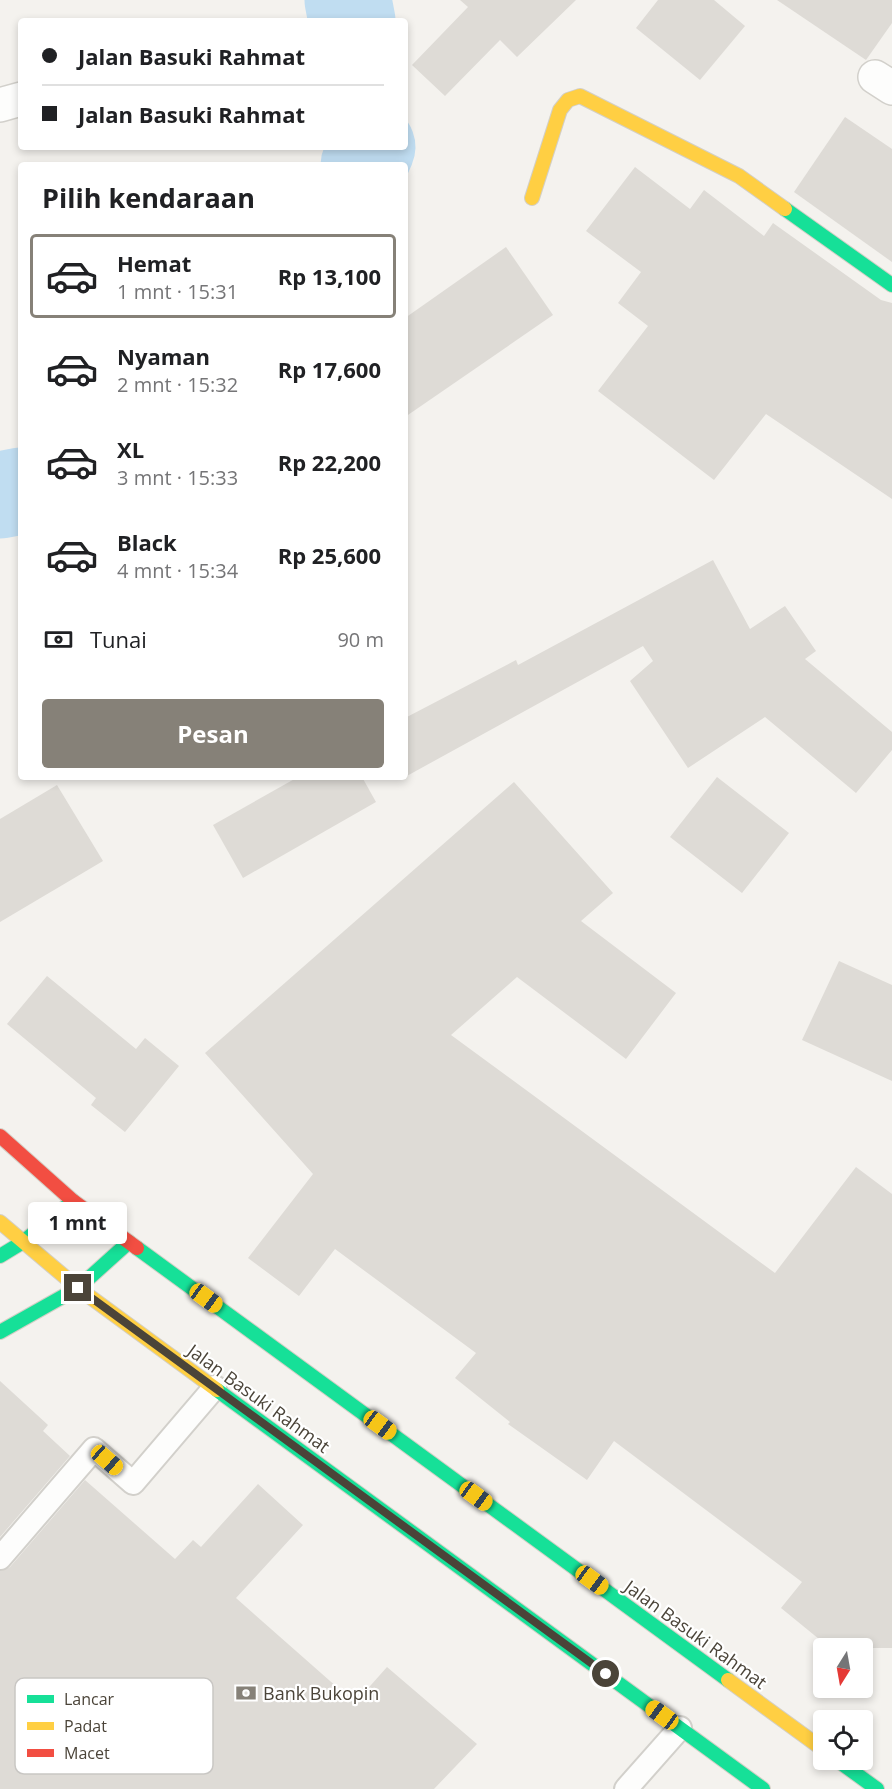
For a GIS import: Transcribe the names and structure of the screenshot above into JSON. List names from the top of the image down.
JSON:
{
  "streets": {
    "main road": ["Jalan Basuki Rahmat"]
  },
  "places": {
    "bank": ["Bank Bukopin"]
  },
  "legend": ["Lancar", "Padat", "Macet"],
  "north": "bottom",
  "page": {
    "banner": ["Jalan Basuki Rahmat", "Jalan Basuki Rahmat"],
    "heading": "Pilih kendaraan",
    "list": [
      {
        "name": "Hemat",
        "note": "1 mnt · 15:31",
        "value": "Rp 13,100"
      },
      {
        "name": "Nyaman",
        "note": "2 mnt · 15:32",
        "value": "Rp 17,600"
      },
      {
        "name": "XL",
        "note": "3 mnt · 15:33",
        "value": "Rp 22,200"
      },
      {
        "name": "Black",
        "note": "4 mnt · 15:34",
        "value": "Rp 25,600"
      }
    ],
    "pay": ["Tunai", "90 m"],
    "buttons": "Pesan",
    "bubble": "1 mnt"
  }
}
